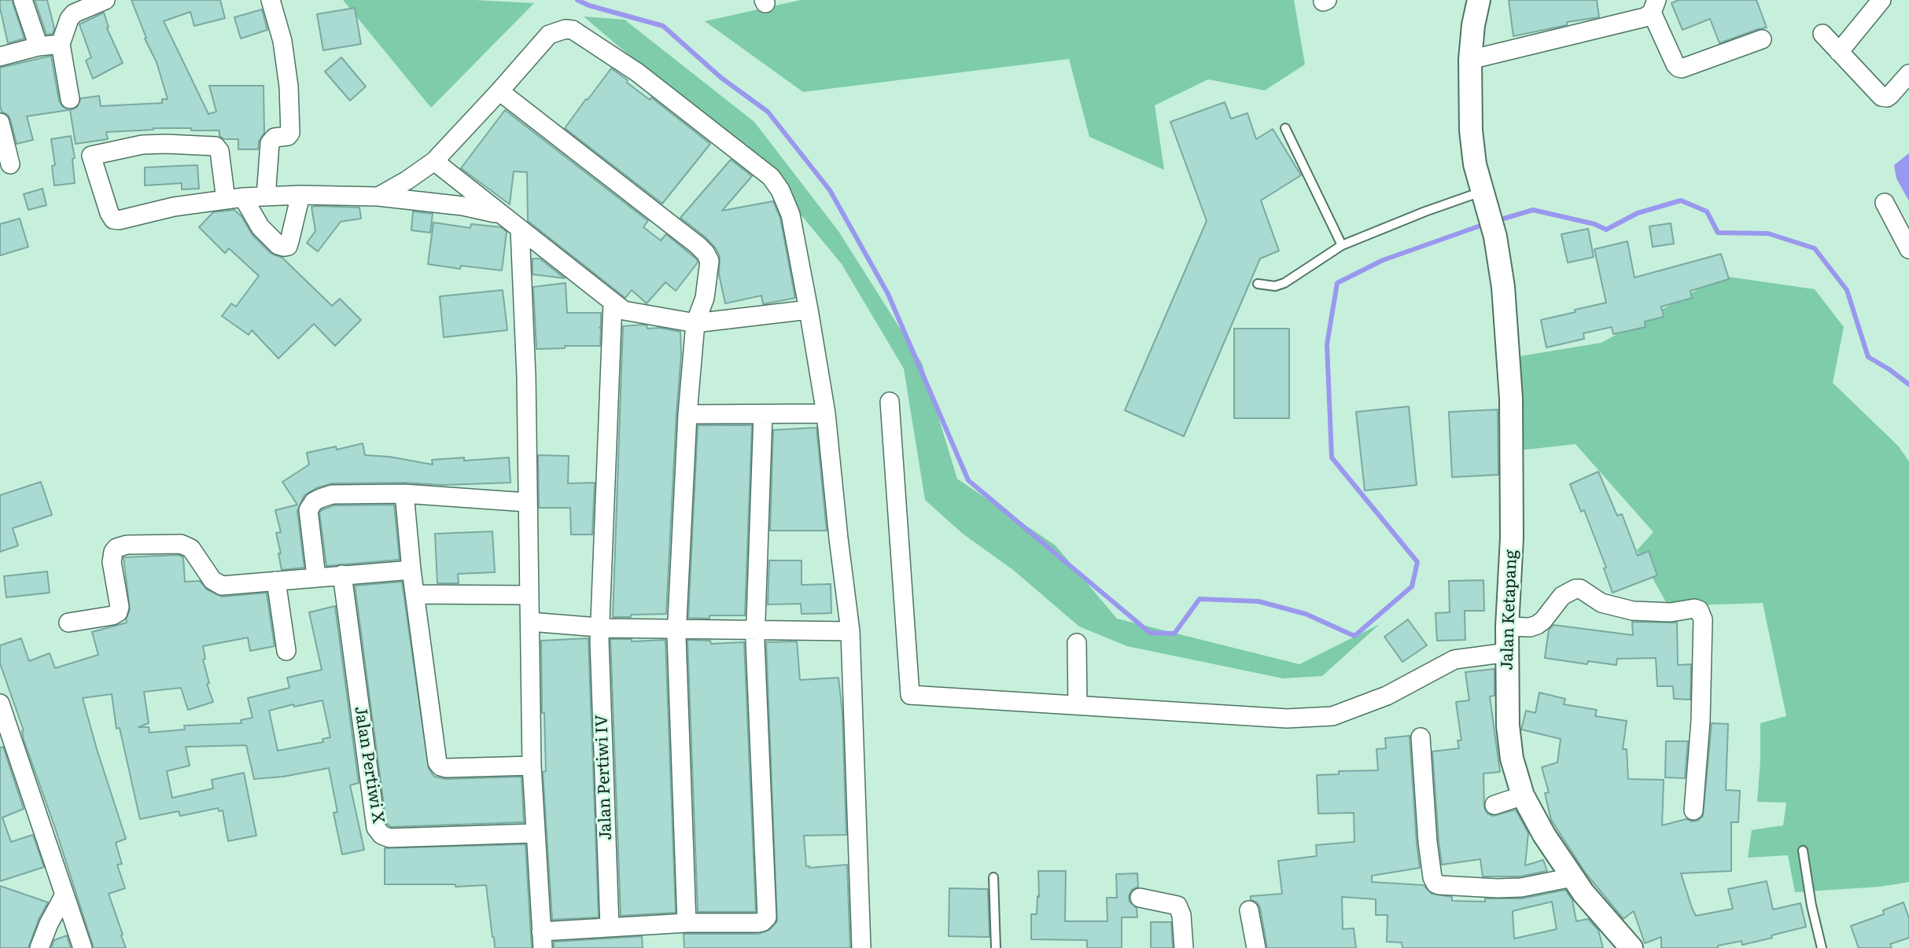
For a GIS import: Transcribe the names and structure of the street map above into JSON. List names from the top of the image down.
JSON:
{
  "streets": {
    "street": ["Jalan Ketapang", "Jalan Pertiwi X", "Jalan Pertiwi IV"]
  }
}
